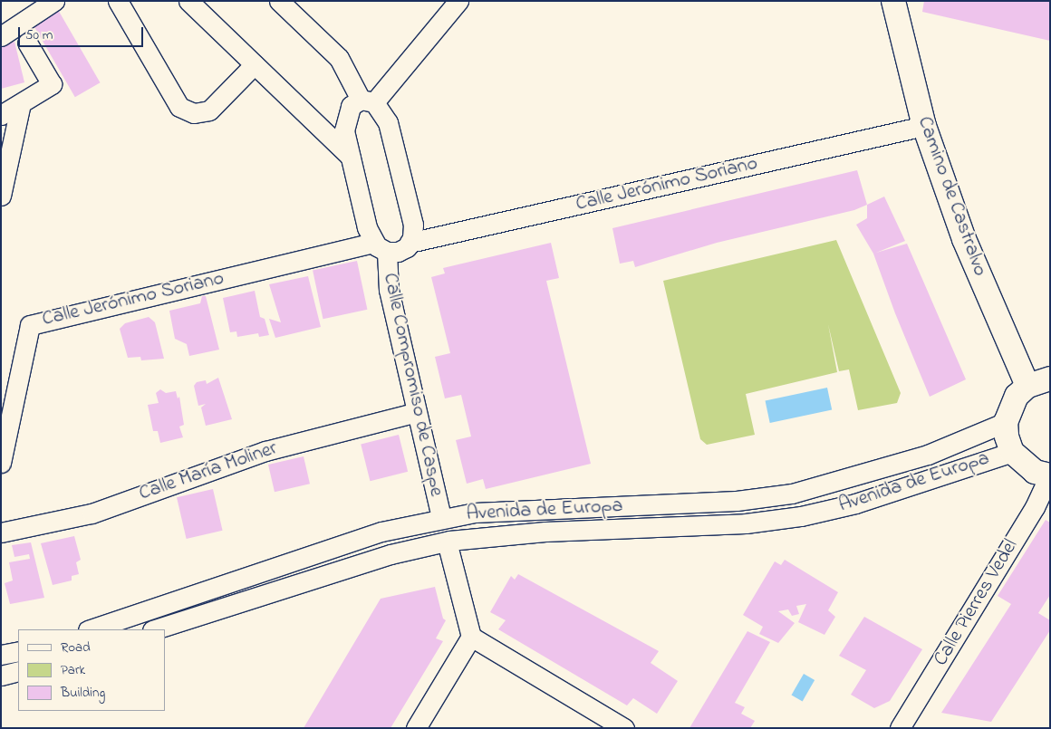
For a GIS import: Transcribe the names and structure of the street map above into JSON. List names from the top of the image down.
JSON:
{
  "streets": {
    "street": [
      "Calle Jerónimo Soriano",
      "Camino de Castralvo",
      "Calle Compromiso de Caspe",
      "Calle María Moliner",
      "Avenida de Europa",
      "Calle Pierres Vedel"
    ]
  },
  "crossings": [
    ["Calle Jerónimo Soriano", "Camino de Castralvo"],
    ["Calle Jerónimo Soriano", "Calle Compromiso de Caspe"],
    ["Calle Compromiso de Caspe", "Calle María Moliner"],
    ["Calle Compromiso de Caspe", "Avenida de Europa"]
  ],
  "legend": ["Road", "Park", "Building"],
  "scale_bar": "50 m"
}
